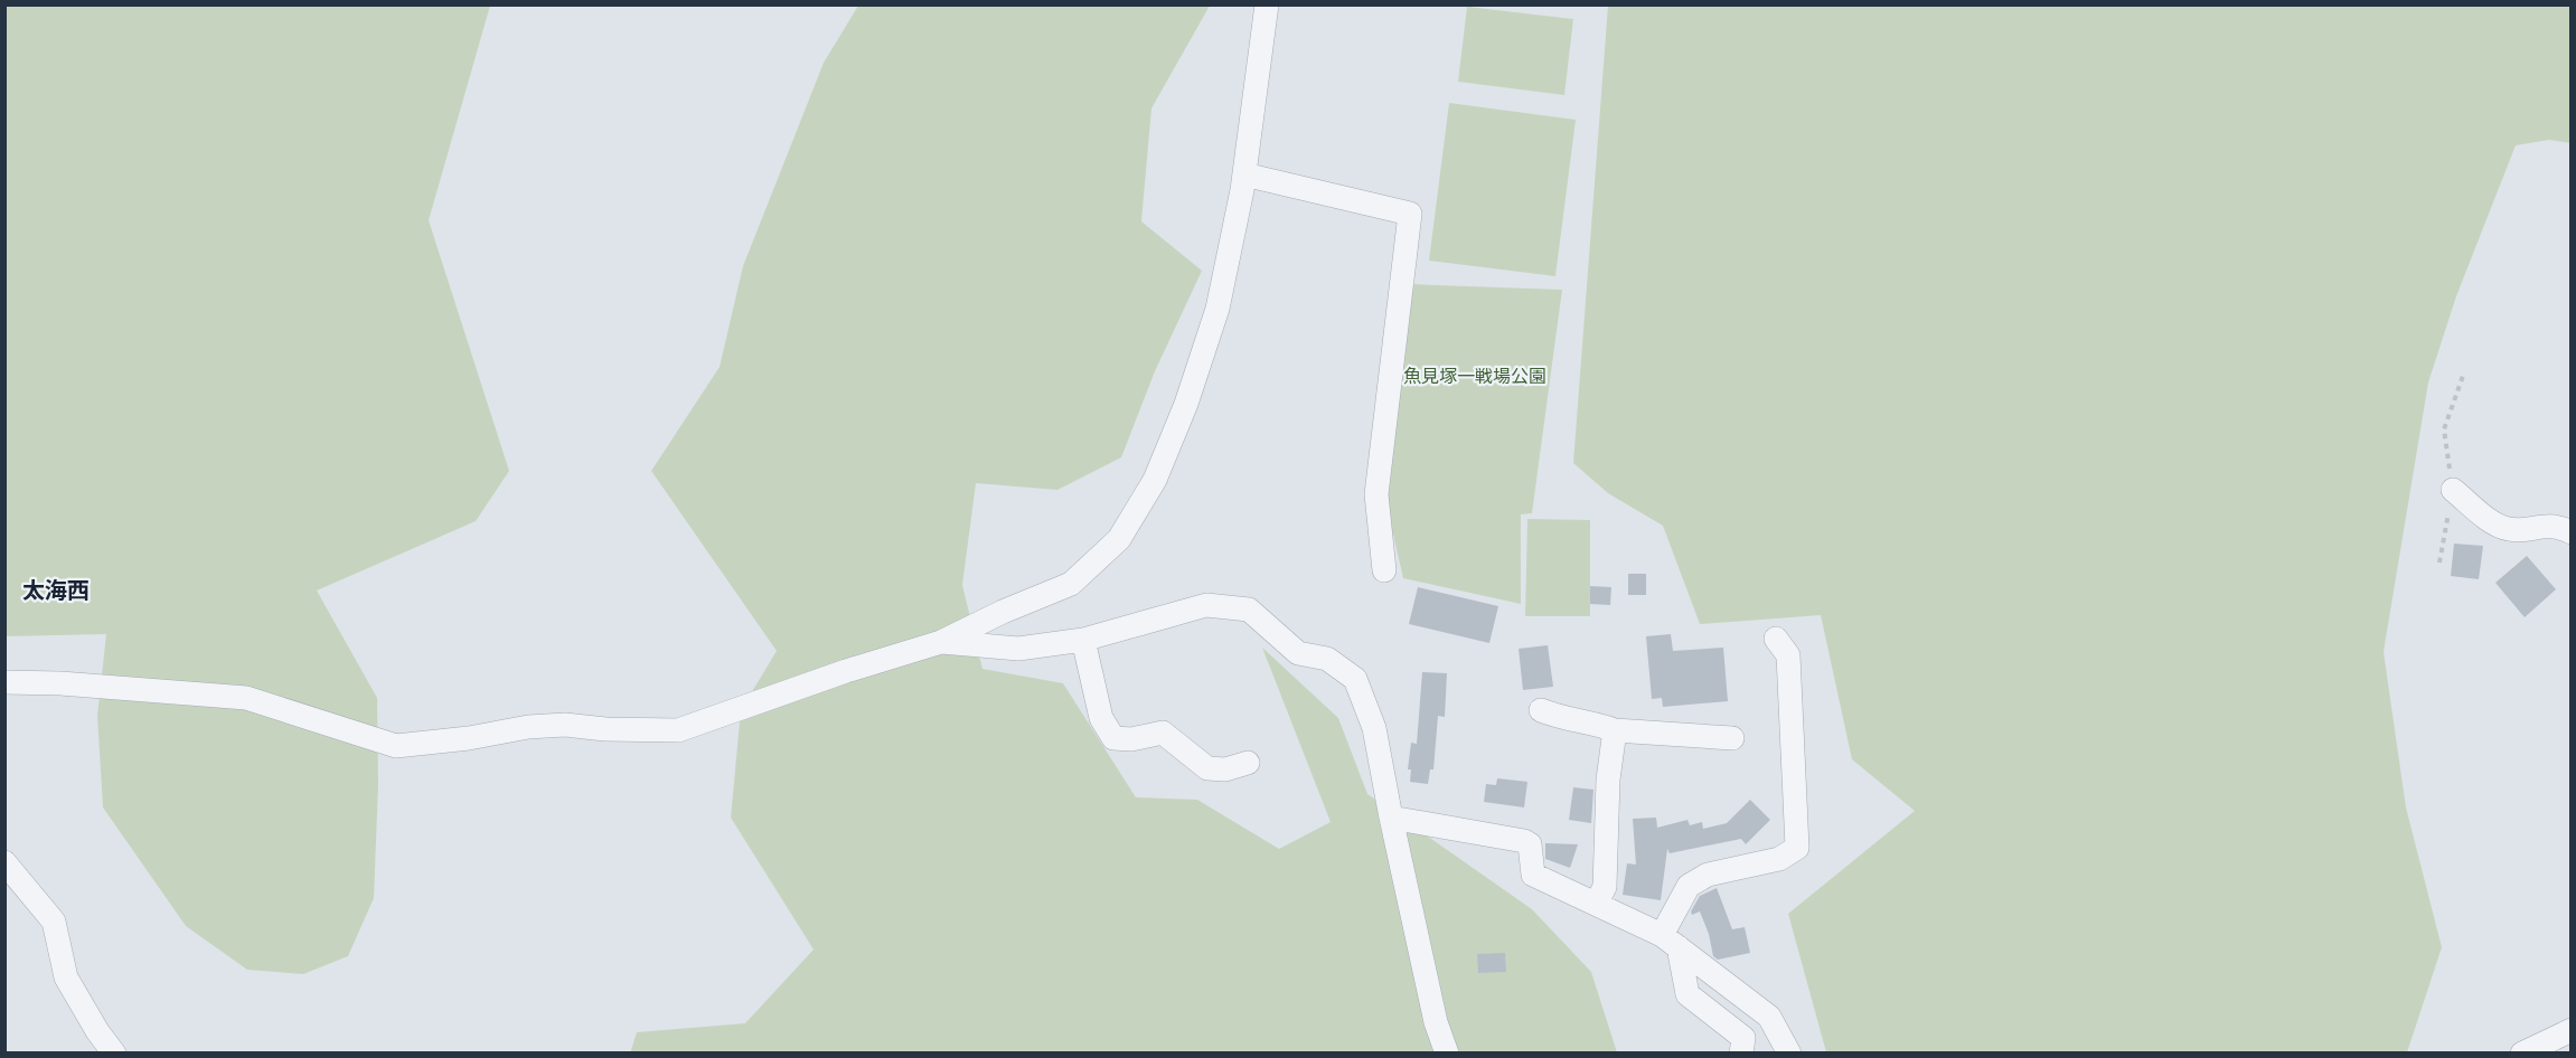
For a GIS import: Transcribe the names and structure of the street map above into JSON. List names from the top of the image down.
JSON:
{
  "districts": ["太海西"],
  "parks": ["魚見塚一戦場公園"]
}
